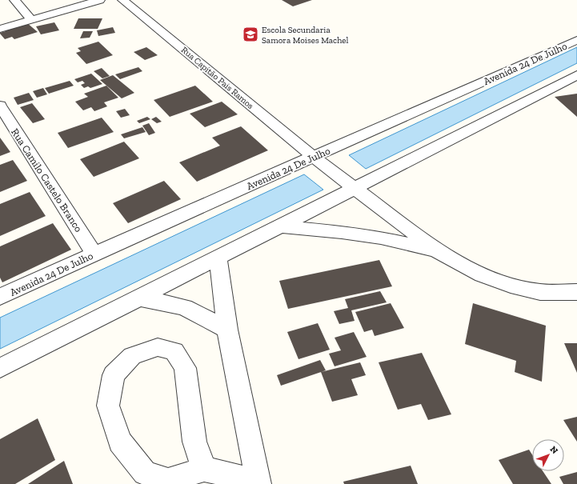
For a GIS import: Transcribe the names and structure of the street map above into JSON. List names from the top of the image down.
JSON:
{
  "streets": {
    "street": ["Avenida 24 De Julho", "Rua Capitão Pais Ramos", "Rua Camilo Castelo Branco"]
  },
  "crossings": [
    ["Avenida 24 De Julho", "Rua Capitão Pais Ramos"],
    ["Avenida 24 De Julho", "Rua Camilo Castelo Branco"]
  ],
  "places": {
    "school or university": ["Escola Secundaria Samora Moises Machel"]
  },
  "north": "top right"
}
